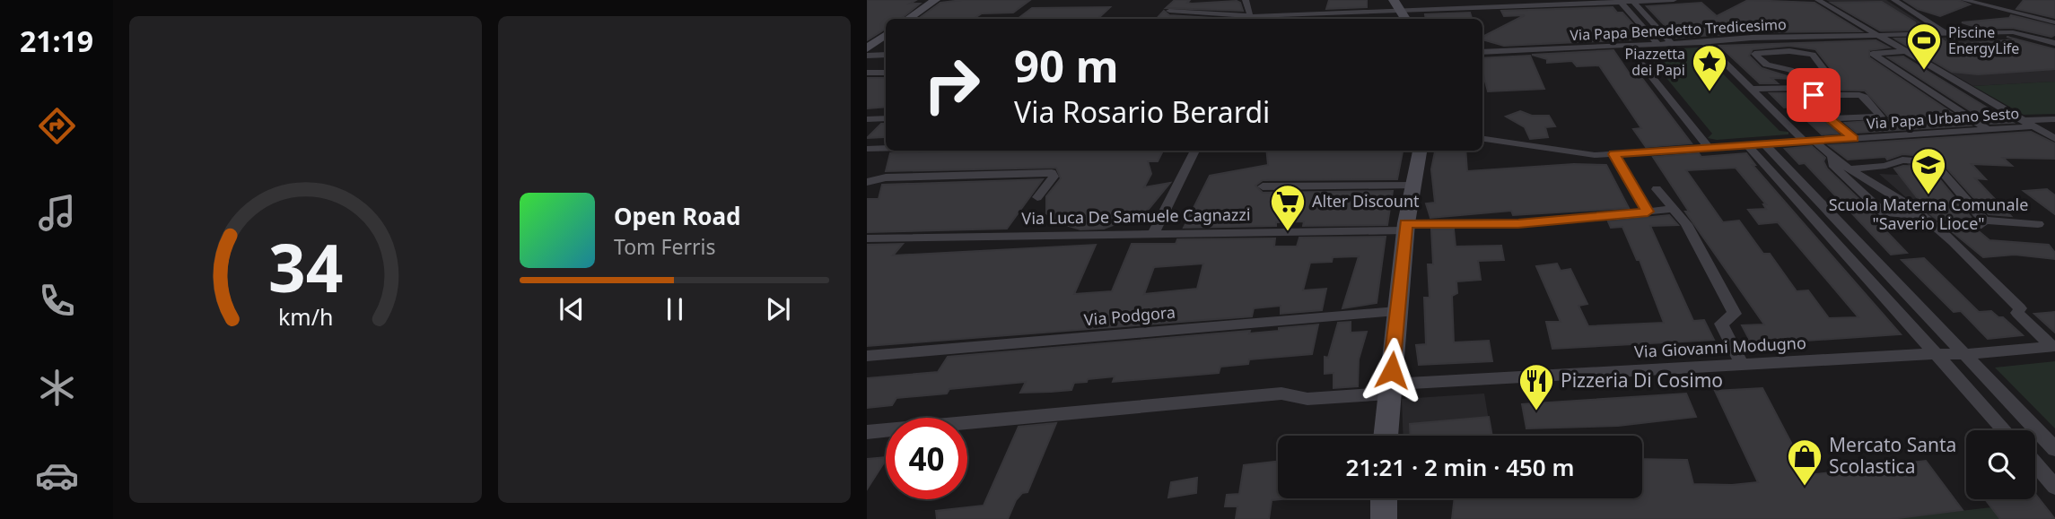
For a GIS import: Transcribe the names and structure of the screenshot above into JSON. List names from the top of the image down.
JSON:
{
  "streets": {
    "street": [
      "Via Papa Benedetto Tredicesimo",
      "Via Papa Urbano Sesto",
      "Via Luca De Samuele Cagnazzi",
      "Via Podgora",
      "Via Giovanni Modugno"
    ]
  },
  "crossings": [
    ["Via Papa Benedetto Tredicesimo", "Via Giovanni Modugno"],
    ["Via Papa Urbano Sesto", "Via Giovanni Modugno"]
  ],
  "places": {
    "sports": ["Piscine EnergyLife"],
    "place": ["Piazzetta dei Papi"],
    "school or university": ["Scuola Materna Comunale \"Saverio Lioce\""],
    "supermarket": ["Alter Discount"],
    "restaurant": ["Pizzeria Di Cosimo"],
    "shop": ["Mercato Santa Scolastica"]
  },
  "page": {
    "tabs": "21:19",
    "turn": ["90 m", "Via Rosario Berardi"],
    "song": ["Open Road", "Tom Ferris"],
    "limit": "40",
    "trip": "21:21 · 2 min · 450 m",
    "gauge": ["34", "km/h"]
  }
}
